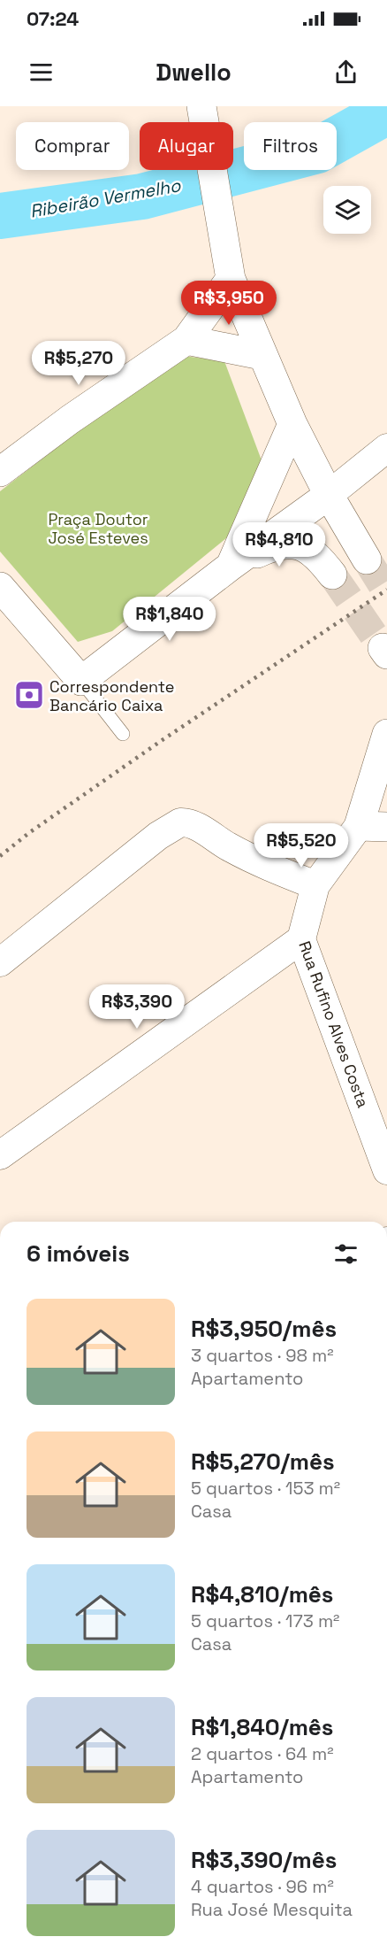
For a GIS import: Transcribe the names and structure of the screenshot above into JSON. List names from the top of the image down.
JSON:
{
  "streets": {
    "street": ["Rua Rufino Alves Costa"]
  },
  "water": ["Ribeirão Vermelho"],
  "parks": ["Praça Doutor José Esteves"],
  "places": {
    "bank": ["Correspondente Bancário Caixa"]
  },
  "page": {
    "status": "07:24",
    "header": "Dwello",
    "chip": ["Comprar", "Alugar", "Filtros"],
    "price": [
      "R$3,950",
      "R$5,270",
      "R$4,810",
      "R$1,840",
      "R$5,520",
      "R$3,390"
    ],
    "heading": "6 imóveis",
    "list": [
      {
        "name": "R$3,950/mês",
        "note": "3 quartos · 98 m² · Apartamento"
      },
      {
        "name": "R$5,270/mês",
        "note": "5 quartos · 153 m² · Casa"
      },
      {
        "name": "R$4,810/mês",
        "note": "5 quartos · 173 m² · Casa"
      },
      {
        "name": "R$1,840/mês",
        "note": "2 quartos · 64 m² · Apartamento"
      },
      {
        "name": "R$3,390/mês",
        "note": "4 quartos · 96 m² · Rua José Mesquita"
      }
    ]
  }
}
